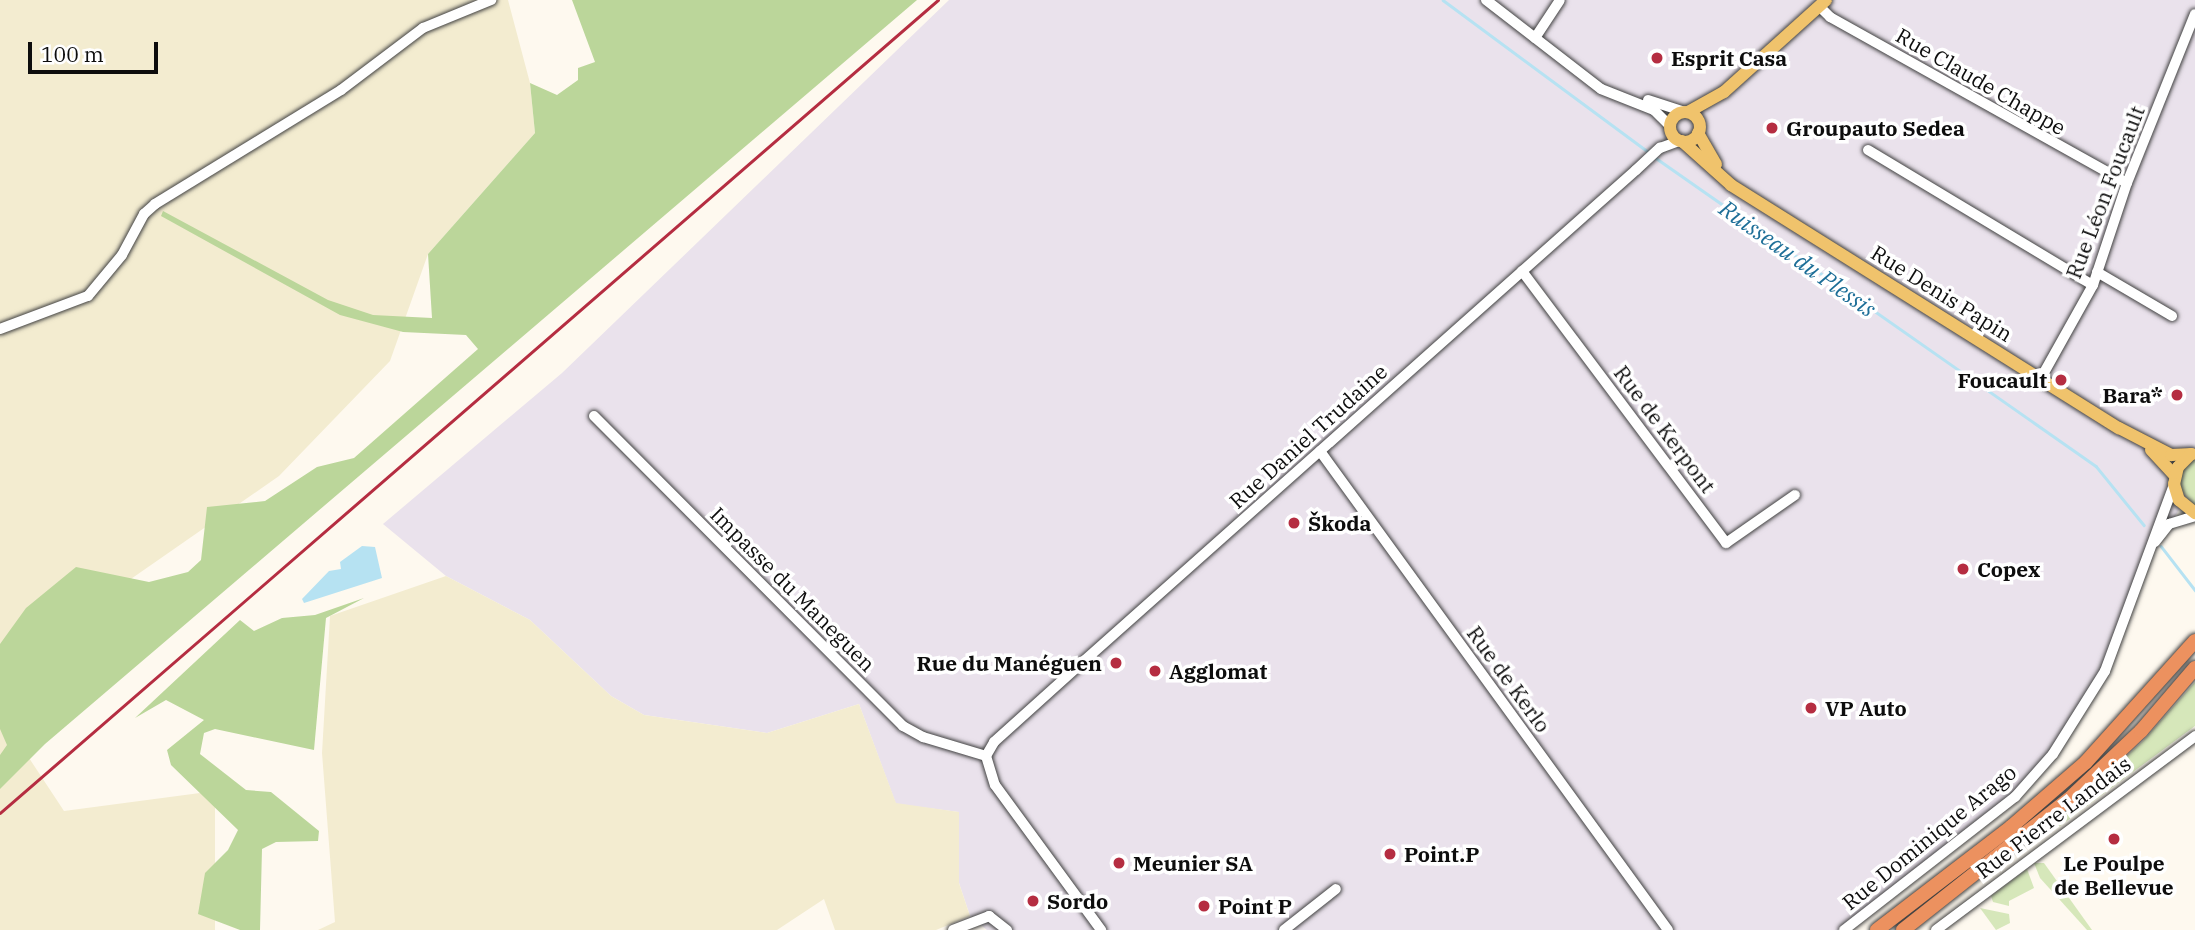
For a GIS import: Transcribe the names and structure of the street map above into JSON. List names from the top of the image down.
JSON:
{
  "streets": {
    "main road": ["Rue Denis Papin"],
    "street": [
      "Rue Claude Chappe",
      "Rue Léon Foucault",
      "Rue de Kerpont",
      "Rue Daniel Trudaine",
      "Impasse du Maneguen",
      "Rue de Kerlo",
      "Rue Pierre Landais",
      "Rue Dominique Arago"
    ]
  },
  "crossings": [
    ["Rue Claude Chappe", "Rue Léon Foucault"],
    ["Rue Léon Foucault", "Rue Denis Papin"],
    ["Rue Denis Papin", "Rue Daniel Trudaine"],
    ["Rue Denis Papin", "Rue Dominique Arago"],
    ["Rue de Kerpont", "Rue Daniel Trudaine"],
    ["Rue Daniel Trudaine", "Impasse du Maneguen"],
    ["Rue Daniel Trudaine", "Rue de Kerlo"]
  ],
  "water": ["Ruisseau du Plessis"],
  "places": [
    "Esprit Casa",
    "Groupauto Sedea",
    "Foucault",
    "Bara*",
    "Škoda",
    "Copex",
    "Rue du Manéguen",
    "Agglomat",
    "VP Auto",
    "Le Poulpe de Bellevue",
    "Point.P",
    "Meunier SA",
    "Sordo",
    "Point P"
  ],
  "scale_bar": "100 m"
}
